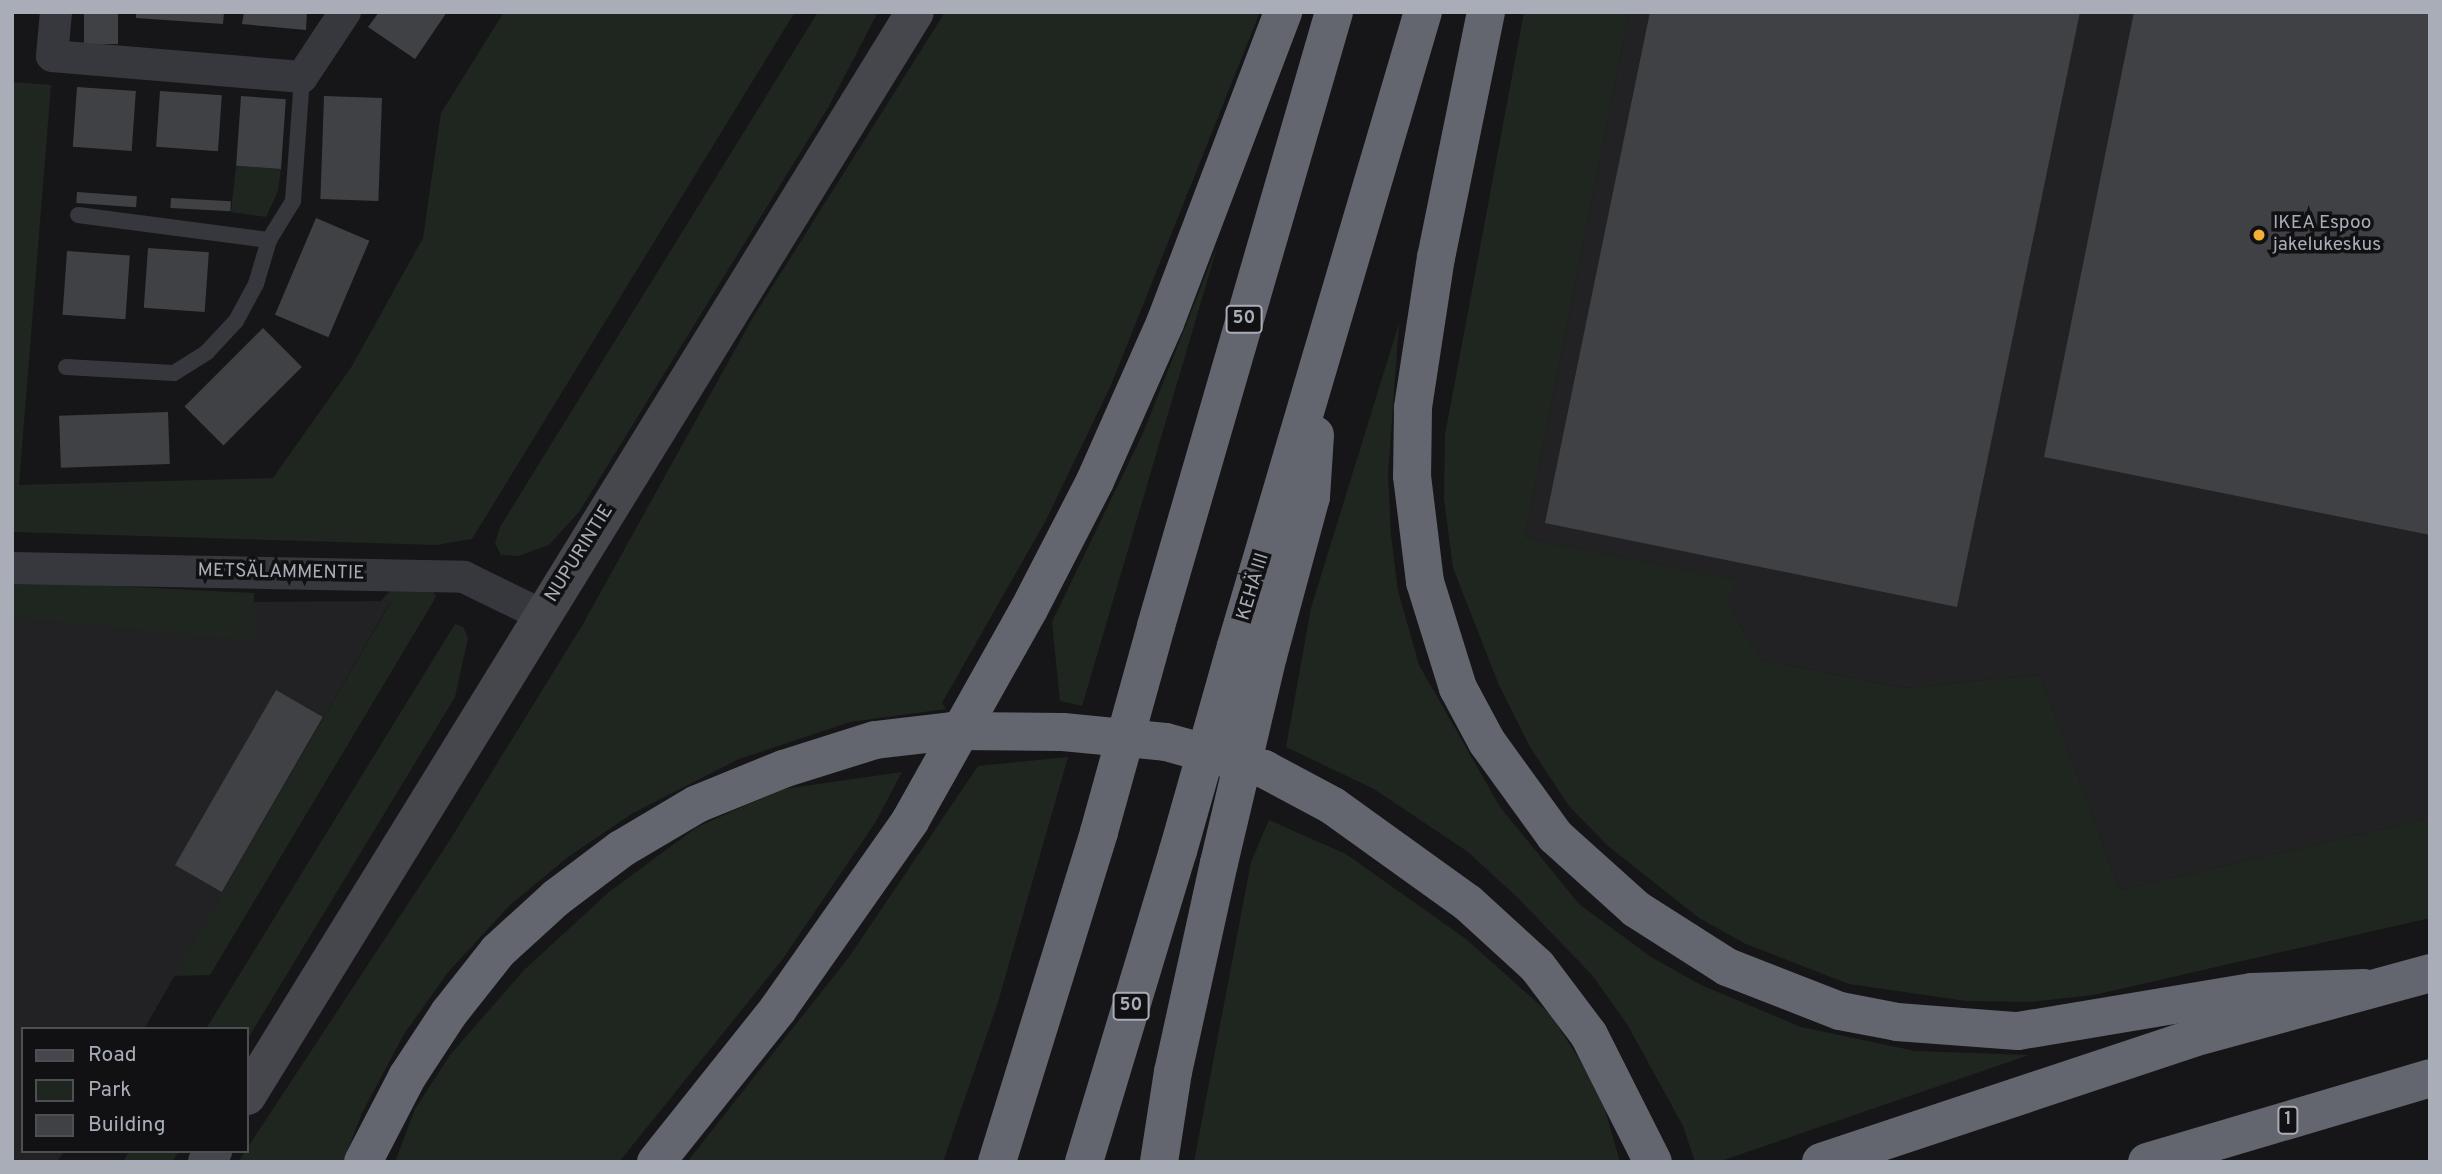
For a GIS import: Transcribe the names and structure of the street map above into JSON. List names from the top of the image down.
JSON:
{
  "streets": {
    "highway": ["50", "KEHÄ III", "1"],
    "main road": ["NUPURINTIE"],
    "street": ["METSÄLAMMENTIE"]
  },
  "crossings": [
    ["NUPURINTIE", "METSÄLAMMENTIE"]
  ],
  "places": ["IKEA Espoo jakelukeskus"],
  "legend": ["Road", "Park", "Building"]
}
